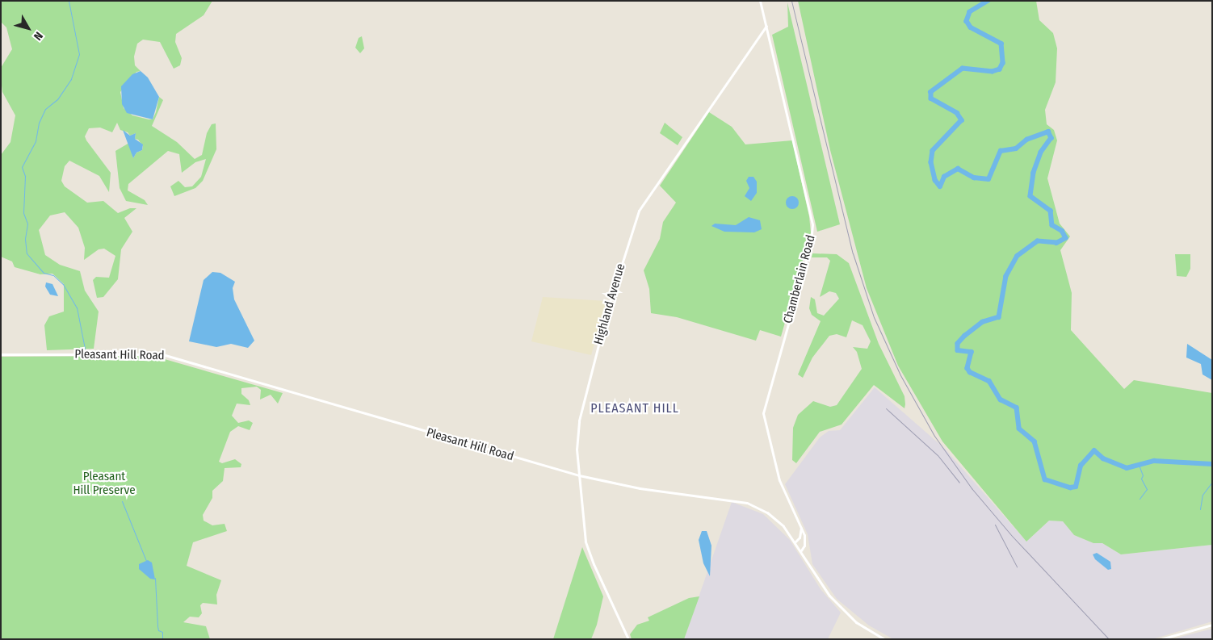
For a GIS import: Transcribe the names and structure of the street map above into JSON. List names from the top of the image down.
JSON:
{
  "streets": {
    "street": ["Chamberlain Road", "Highland Avenue", "Pleasant Hill Road"]
  },
  "crossings": [
    ["Chamberlain Road", "Highland Avenue"],
    ["Chamberlain Road", "Pleasant Hill Road"],
    ["Highland Avenue", "Pleasant Hill Road"]
  ],
  "districts": ["PLEASANT HILL"],
  "parks": ["Pleasant Hill Preserve"],
  "north": "bottom right"
}
